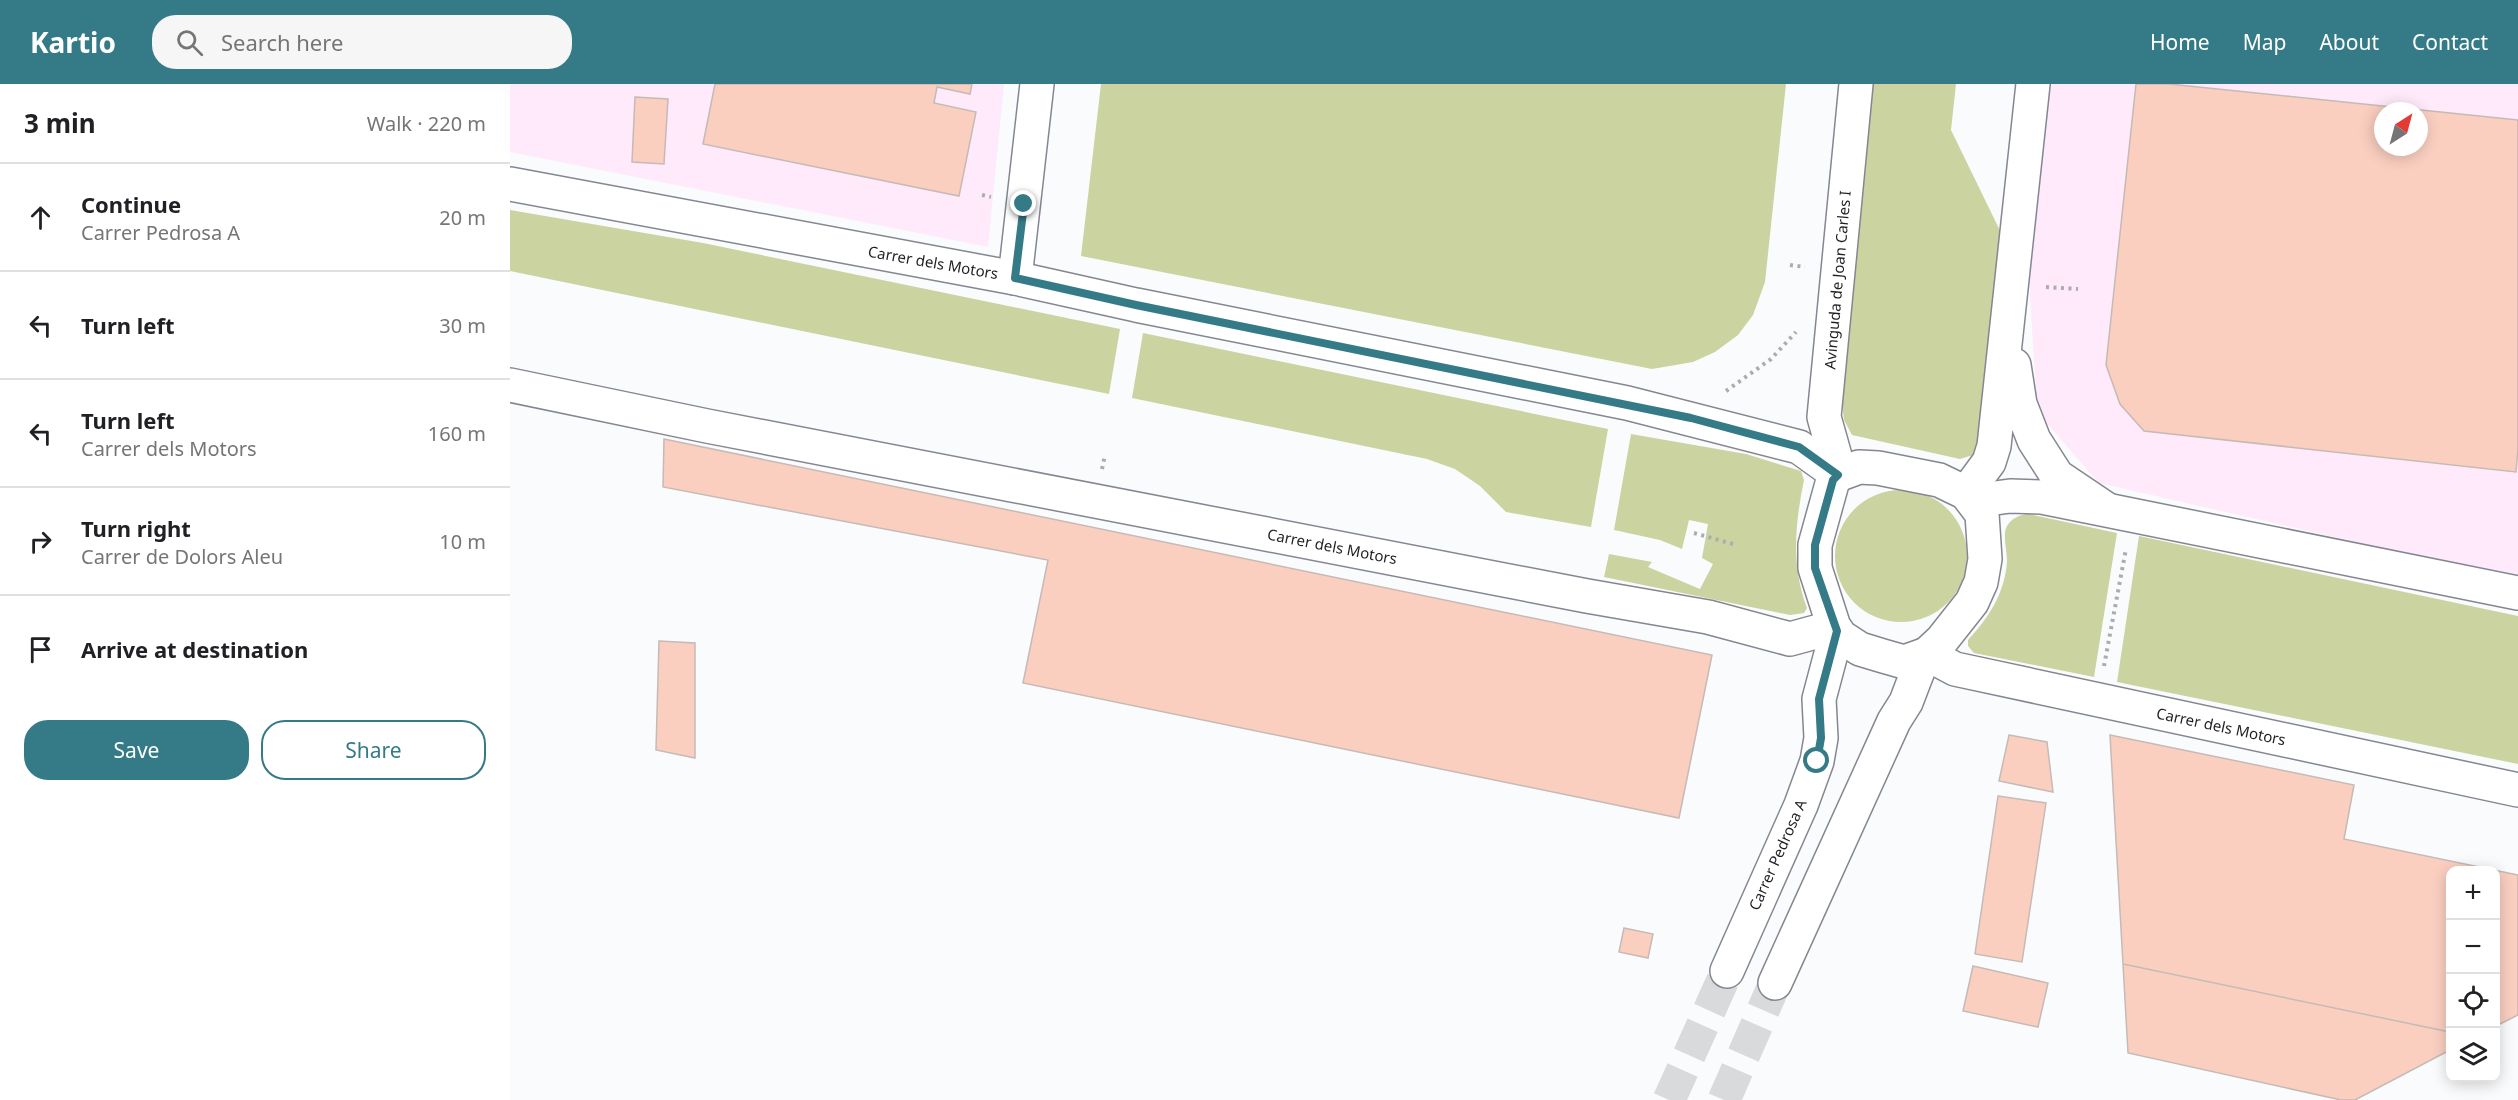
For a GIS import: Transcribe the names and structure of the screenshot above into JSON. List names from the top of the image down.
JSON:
{
  "streets": {
    "street": ["Carrer dels Motors", "Avinguda de Joan Carles I", "Carrer Pedrosa A"]
  },
  "crossings": [
    ["Carrer dels Motors", "Avinguda de Joan Carles I"],
    ["Carrer dels Motors", "Carrer Pedrosa A"],
    ["Avinguda de Joan Carles I", "Carrer Pedrosa A"]
  ],
  "north": "top right",
  "page": {
    "header": "Kartio",
    "search": "Search here",
    "nav": [
      "Home",
      "Map",
      "About",
      "Contact"
    ],
    "heading": ["3 min", "Walk · 220 m"],
    "list": [
      ["Continue", "Carrer Pedrosa A", "20 m"],
      ["Turn left", "30 m"],
      ["Turn left", "Carrer dels Motors", "160 m"],
      ["Turn right", "Carrer de Dolors Aleu", "10 m"],
      "Arrive at destination"
    ],
    "buttons": ["Save", "Share"],
    "map_buttons": ["+", "−"]
  }
}
